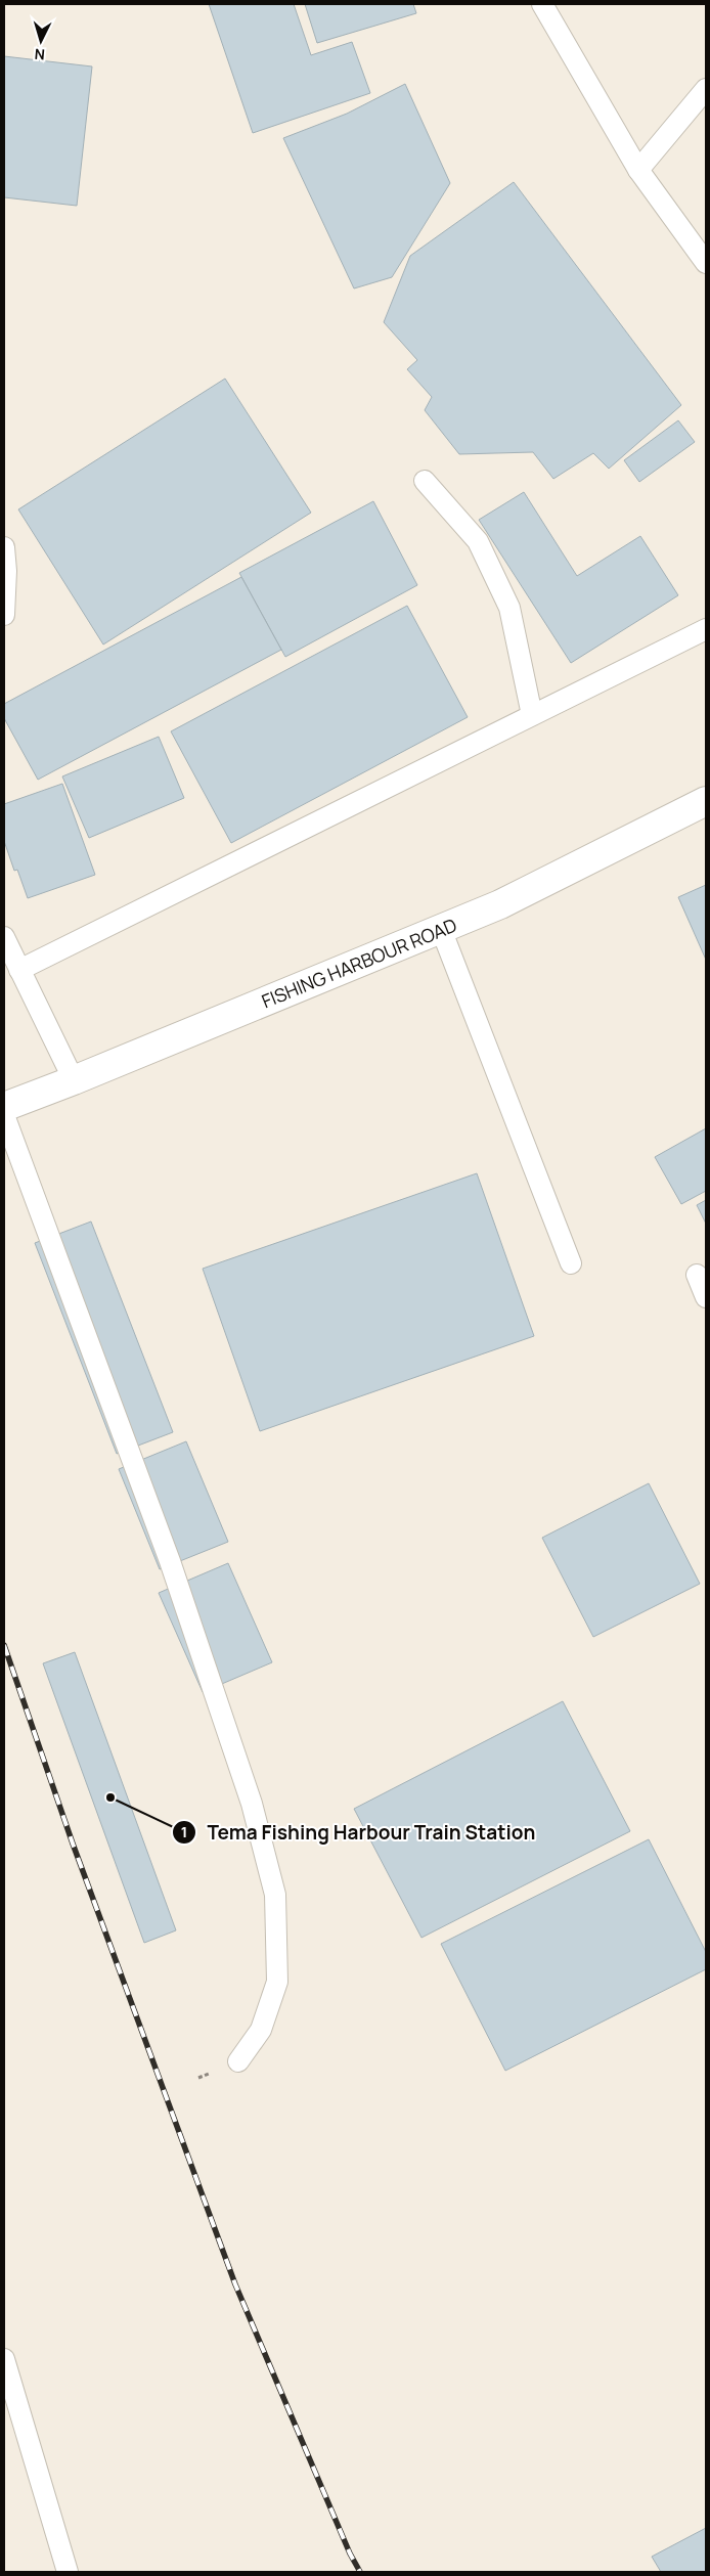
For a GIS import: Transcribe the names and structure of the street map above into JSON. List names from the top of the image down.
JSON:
{
  "streets": {
    "street": ["FISHING HARBOUR ROAD"]
  },
  "places": ["Tema Fishing Harbour Train Station"],
  "north": "bottom"
}
